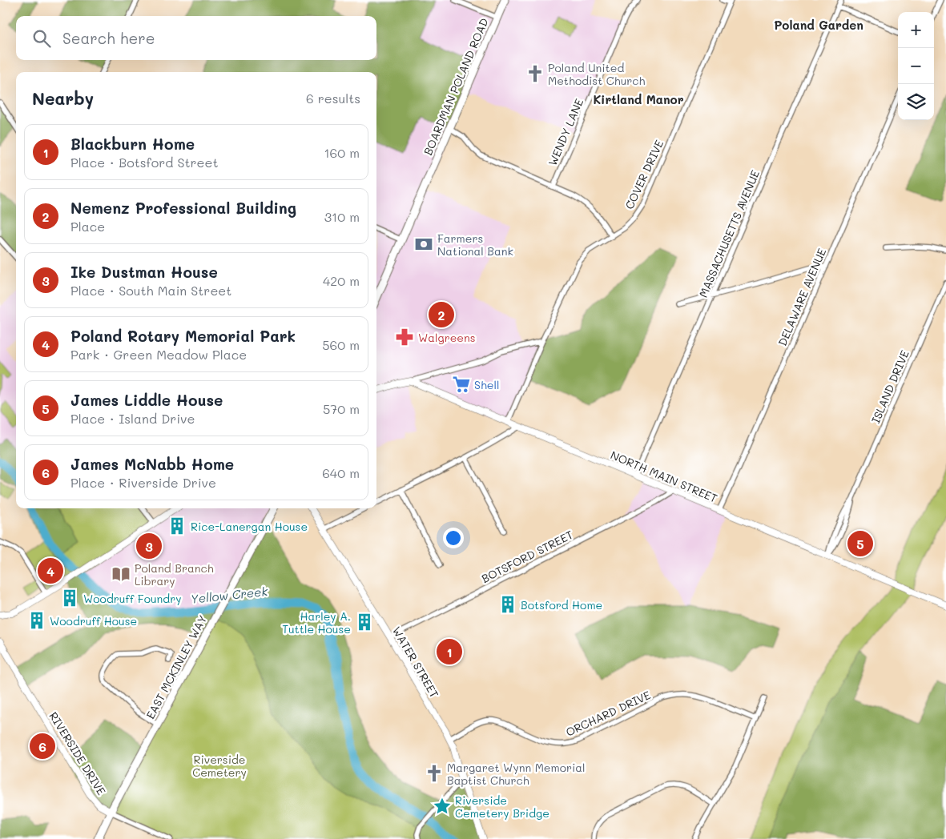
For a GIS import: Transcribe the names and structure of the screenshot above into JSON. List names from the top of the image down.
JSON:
{
  "streets": {
    "main road": [
      "BOARDMAN POLAND ROAD",
      "NORTH MAIN STREET",
      "WATER STREET",
      "EAST MCKINLEY WAY",
      "RIVERSIDE DRIVE"
    ],
    "street": [
      "WENDY LANE",
      "COVER DRIVE",
      "MASSACHUSETTS AVENUE",
      "DELAWARE AVENUE",
      "ISLAND DRIVE",
      "BOTSFORD STREET",
      "ORCHARD DRIVE"
    ]
  },
  "crossings": [
    ["COVER DRIVE", "NORTH MAIN STREET"],
    ["MASSACHUSETTS AVENUE", "NORTH MAIN STREET"],
    ["DELAWARE AVENUE", "NORTH MAIN STREET"],
    ["ISLAND DRIVE", "NORTH MAIN STREET"],
    ["NORTH MAIN STREET", "BOTSFORD STREET"],
    ["BOTSFORD STREET", "WATER STREET"],
    ["WATER STREET", "ORCHARD DRIVE"],
    ["EAST MCKINLEY WAY", "RIVERSIDE DRIVE"]
  ],
  "districts": ["Poland Garden", "Kirtland Manor"],
  "water": ["Yellow Creek"],
  "parks": ["Riverside Cemetery"],
  "places": {
    "church": ["Poland United Methodist Church", "Margaret Wynn Memorial Baptist Church"],
    "bank": ["Farmers National Bank"],
    "pharmacy": ["Walgreens"],
    "supermarket": ["Shell"],
    "building": [
      "Rice-Lanergan House",
      "Woodruff Foundry",
      "Botsford Home",
      "Woodruff House",
      "Harley A. Tuttle House"
    ],
    "library": ["Poland Branch Library"],
    "place": ["Riverside Cemetery Bridge"]
  },
  "page": {
    "map_buttons": ["+", "−"],
    "search": "Search here",
    "heading": ["Nearby", "6 results"],
    "list": [
      {
        "mark": "1",
        "name": "Blackburn Home",
        "note": "Place · Botsford Street",
        "value": "160 m"
      },
      {
        "mark": "2",
        "name": "Nemenz Professional Building",
        "note": "Place",
        "value": "310 m"
      },
      {
        "mark": "3",
        "name": "Ike Dustman House",
        "note": "Place · South Main Street",
        "value": "420 m"
      },
      {
        "mark": "4",
        "name": "Poland Rotary Memorial Park",
        "note": "Park · Green Meadow Place",
        "value": "560 m"
      },
      {
        "mark": "5",
        "name": "James Liddle House",
        "note": "Place · Island Drive",
        "value": "570 m"
      },
      {
        "mark": "6",
        "name": "James McNabb Home",
        "note": "Place · Riverside Drive",
        "value": "640 m"
      }
    ],
    "pins": [
      "2",
      "5",
      "3",
      "4",
      "1",
      "6"
    ]
  }
}
